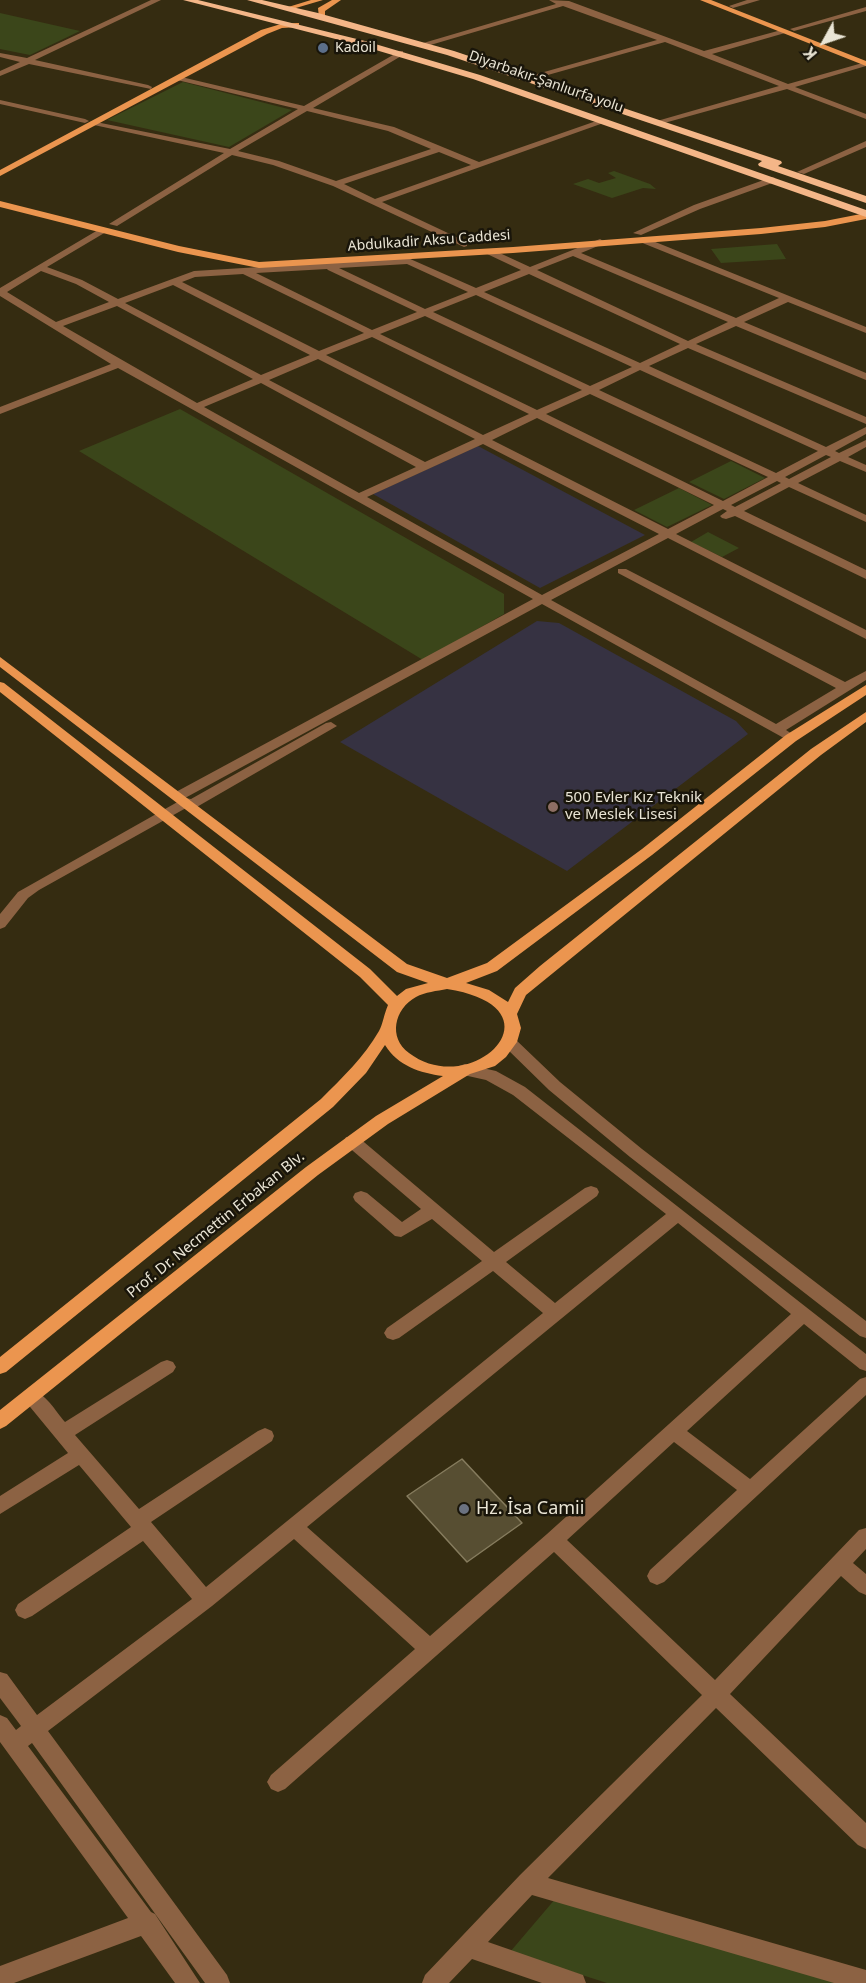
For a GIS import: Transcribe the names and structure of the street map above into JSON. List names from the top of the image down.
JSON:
{
  "streets": {
    "highway": ["Diyarbakır-Şanlıurfa yolu"],
    "main road": ["Abdulkadir Aksu Caddesi", "Prof. Dr. Necmettin Erbakan Blv."]
  },
  "places": ["Kadoil", "500 Evler Kız Teknik ve Meslek Lisesi", "Hz. İsa Camii"],
  "north": "bottom left"
}
